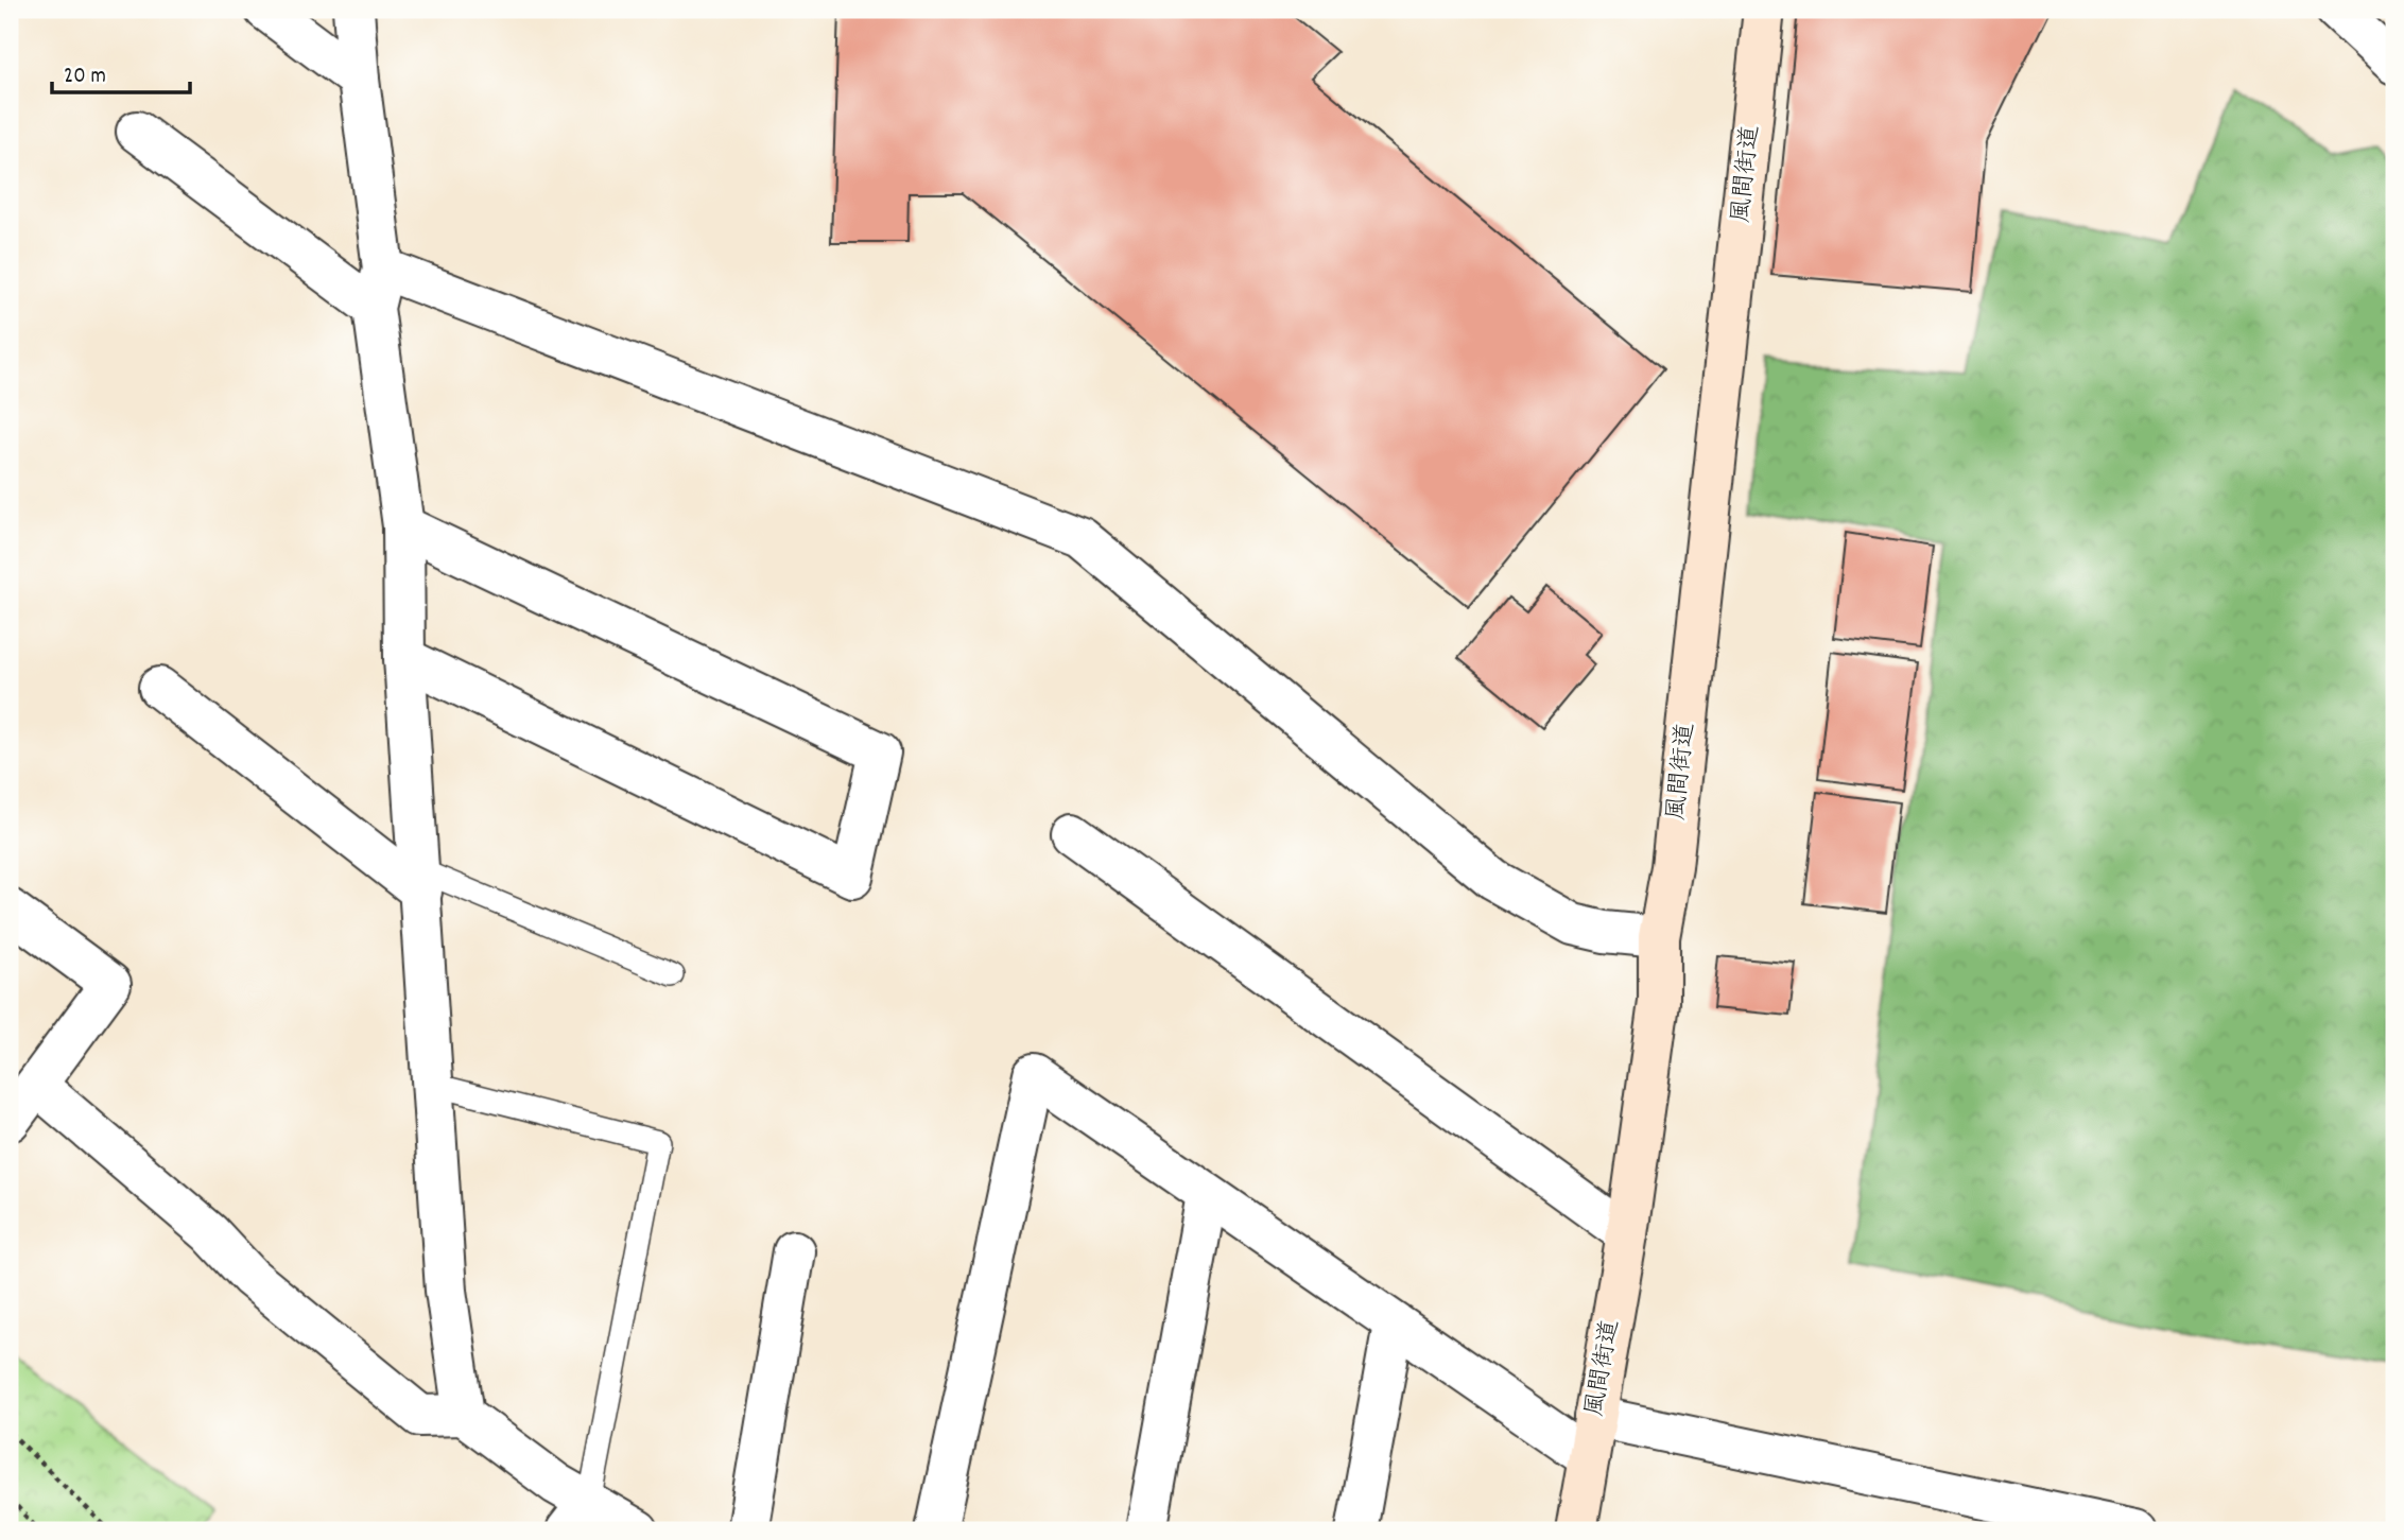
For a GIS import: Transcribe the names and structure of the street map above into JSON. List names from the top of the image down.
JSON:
{
  "streets": {
    "street": ["風間街道"]
  },
  "scale_bar": "20 m"
}
